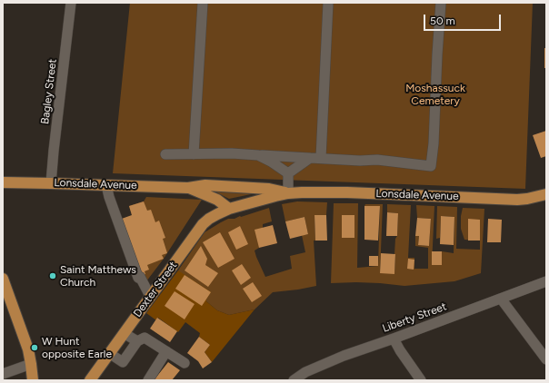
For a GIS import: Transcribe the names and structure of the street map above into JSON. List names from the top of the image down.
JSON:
{
  "streets": {
    "main road": ["Lonsdale Avenue", "Dexter Street"],
    "street": ["Bagley Street", "Liberty Street"]
  },
  "crossings": [
    ["Bagley Street", "Lonsdale Avenue"],
    ["Lonsdale Avenue", "Dexter Street"]
  ],
  "parks": ["Moshassuck Cemetery"],
  "places": ["Saint Matthews Church", "W Hunt opposite Earle"],
  "scale_bar": "50 m"
}
